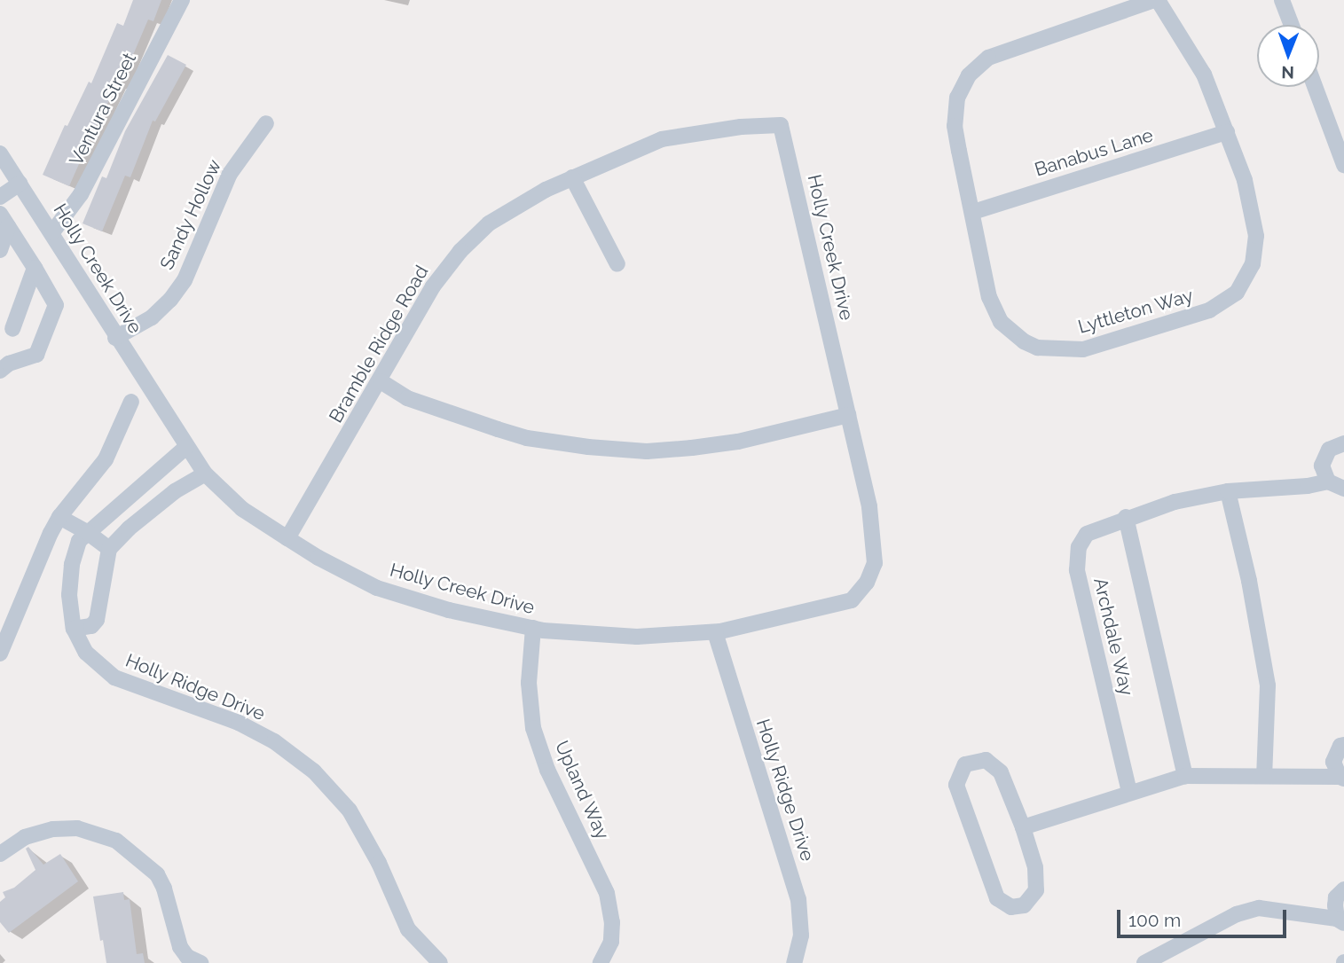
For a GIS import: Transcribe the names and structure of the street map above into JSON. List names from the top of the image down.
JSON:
{
  "streets": {
    "street": [
      "Ventura Street",
      "Banabus Lane",
      "Sandy Hollow",
      "Holly Creek Drive",
      "Lyttleton Way",
      "Bramble Ridge Road",
      "Archdale Way",
      "Holly Ridge Drive",
      "Upland Way"
    ]
  },
  "crossings": [
    ["Ventura Street", "Holly Creek Drive"],
    ["Banabus Lane", "Lyttleton Way"],
    ["Sandy Hollow", "Holly Creek Drive"],
    ["Holly Creek Drive", "Bramble Ridge Road"],
    ["Holly Creek Drive", "Holly Ridge Drive"],
    ["Holly Creek Drive", "Upland Way"]
  ],
  "scale_bar": "100 m",
  "north": "bottom"
}
